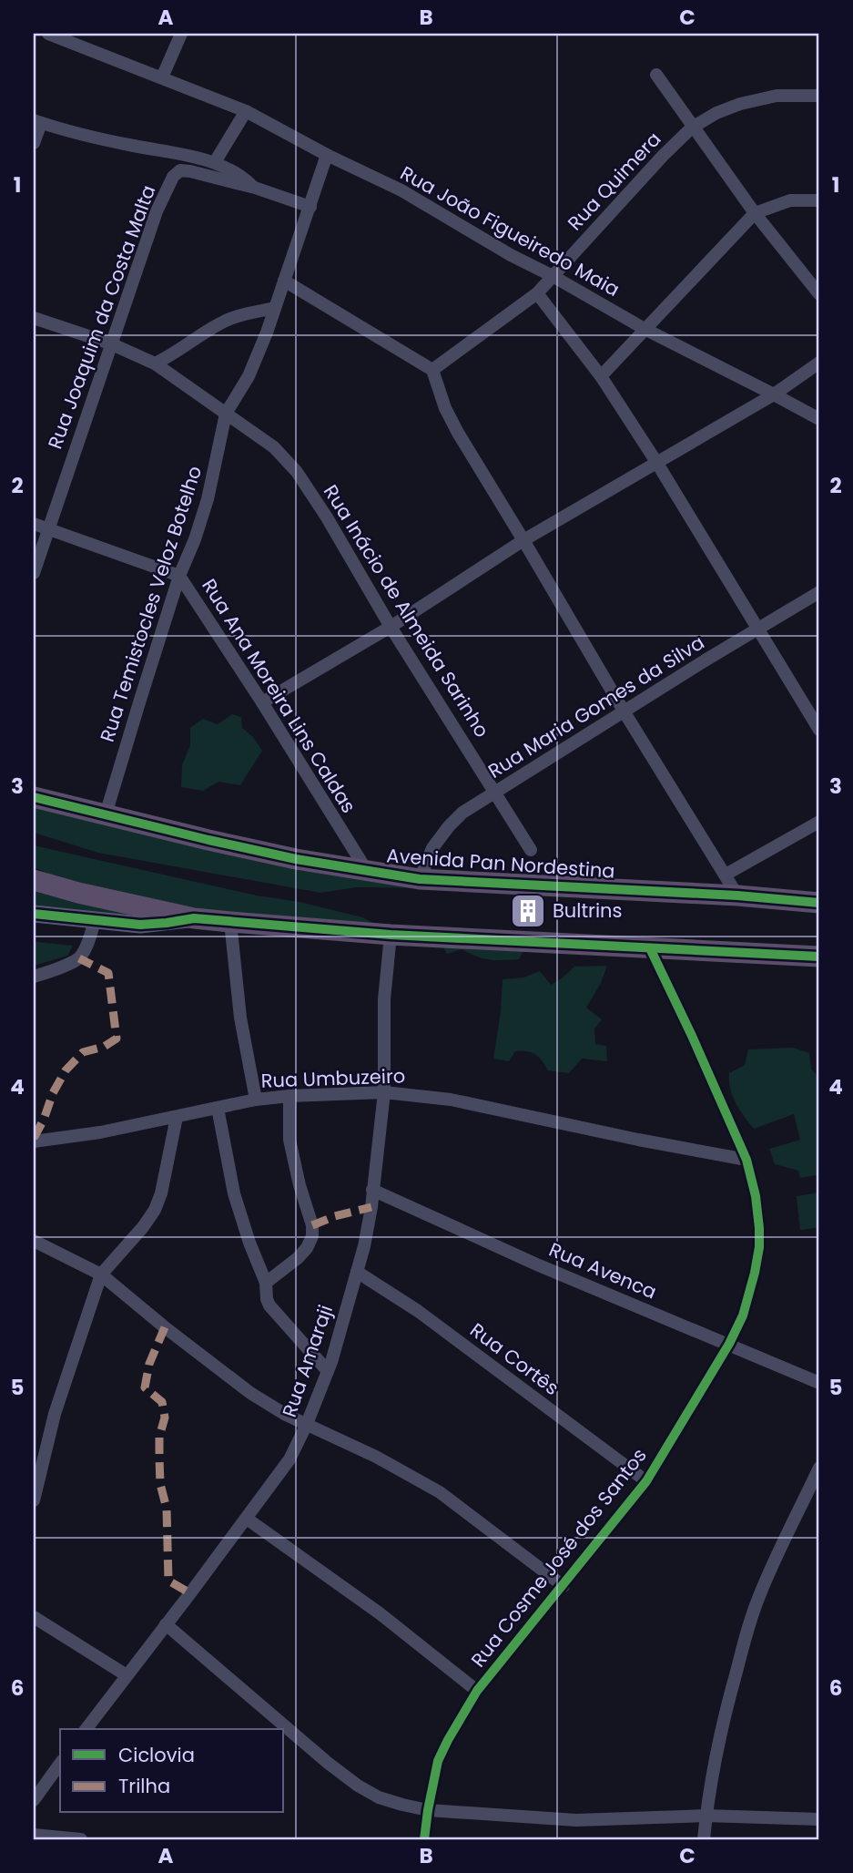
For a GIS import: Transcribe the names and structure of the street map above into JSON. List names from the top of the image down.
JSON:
{
  "streets": {
    "highway": ["Avenida Pan Nordestina"],
    "street": [
      "Rua Quimera",
      "Rua João Figueiredo Maia",
      "Rua Joaquim da Costa Malta",
      "Rua Temistocles Veloz Botelho",
      "Rua Inácio de Almeida Sarinho",
      "Rua Ana Moreira Lins Caldas",
      "Rua Maria Gomes da Silva",
      "Rua Umbuzeiro",
      "Rua Avenca",
      "Rua Cortês",
      "Rua Amaraji",
      "Rua Cosme José dos Santos"
    ]
  },
  "crossings": [
    ["Rua Quimera", "Rua João Figueiredo Maia"],
    ["Rua João Figueiredo Maia", "Rua Temistocles Veloz Botelho"],
    ["Rua Joaquim da Costa Malta", "Rua Temistocles Veloz Botelho"],
    ["Rua Joaquim da Costa Malta", "Rua Inácio de Almeida Sarinho"],
    ["Rua Joaquim da Costa Malta", "Rua Ana Moreira Lins Caldas"],
    ["Rua Temistocles Veloz Botelho", "Rua Inácio de Almeida Sarinho"],
    ["Rua Temistocles Veloz Botelho", "Rua Ana Moreira Lins Caldas"],
    ["Rua Temistocles Veloz Botelho", "Avenida Pan Nordestina"],
    ["Rua Inácio de Almeida Sarinho", "Rua Maria Gomes da Silva"],
    ["Rua Ana Moreira Lins Caldas", "Avenida Pan Nordestina"],
    ["Rua Maria Gomes da Silva", "Avenida Pan Nordestina"],
    ["Rua Umbuzeiro", "Rua Amaraji"],
    ["Rua Umbuzeiro", "Rua Cosme José dos Santos"],
    ["Rua Avenca", "Rua Amaraji"],
    ["Rua Avenca", "Rua Cosme José dos Santos"],
    ["Rua Cortês", "Rua Amaraji"],
    ["Rua Cortês", "Rua Cosme José dos Santos"]
  ],
  "places": {
    "building": ["Bultrins"]
  },
  "legend": ["Ciclovia", "Trilha"],
  "grid": {
    "columns": ["A", "B", "C"],
    "rows": [
      "1",
      "2",
      "3",
      "4",
      "5",
      "6"
    ]
  }
}
